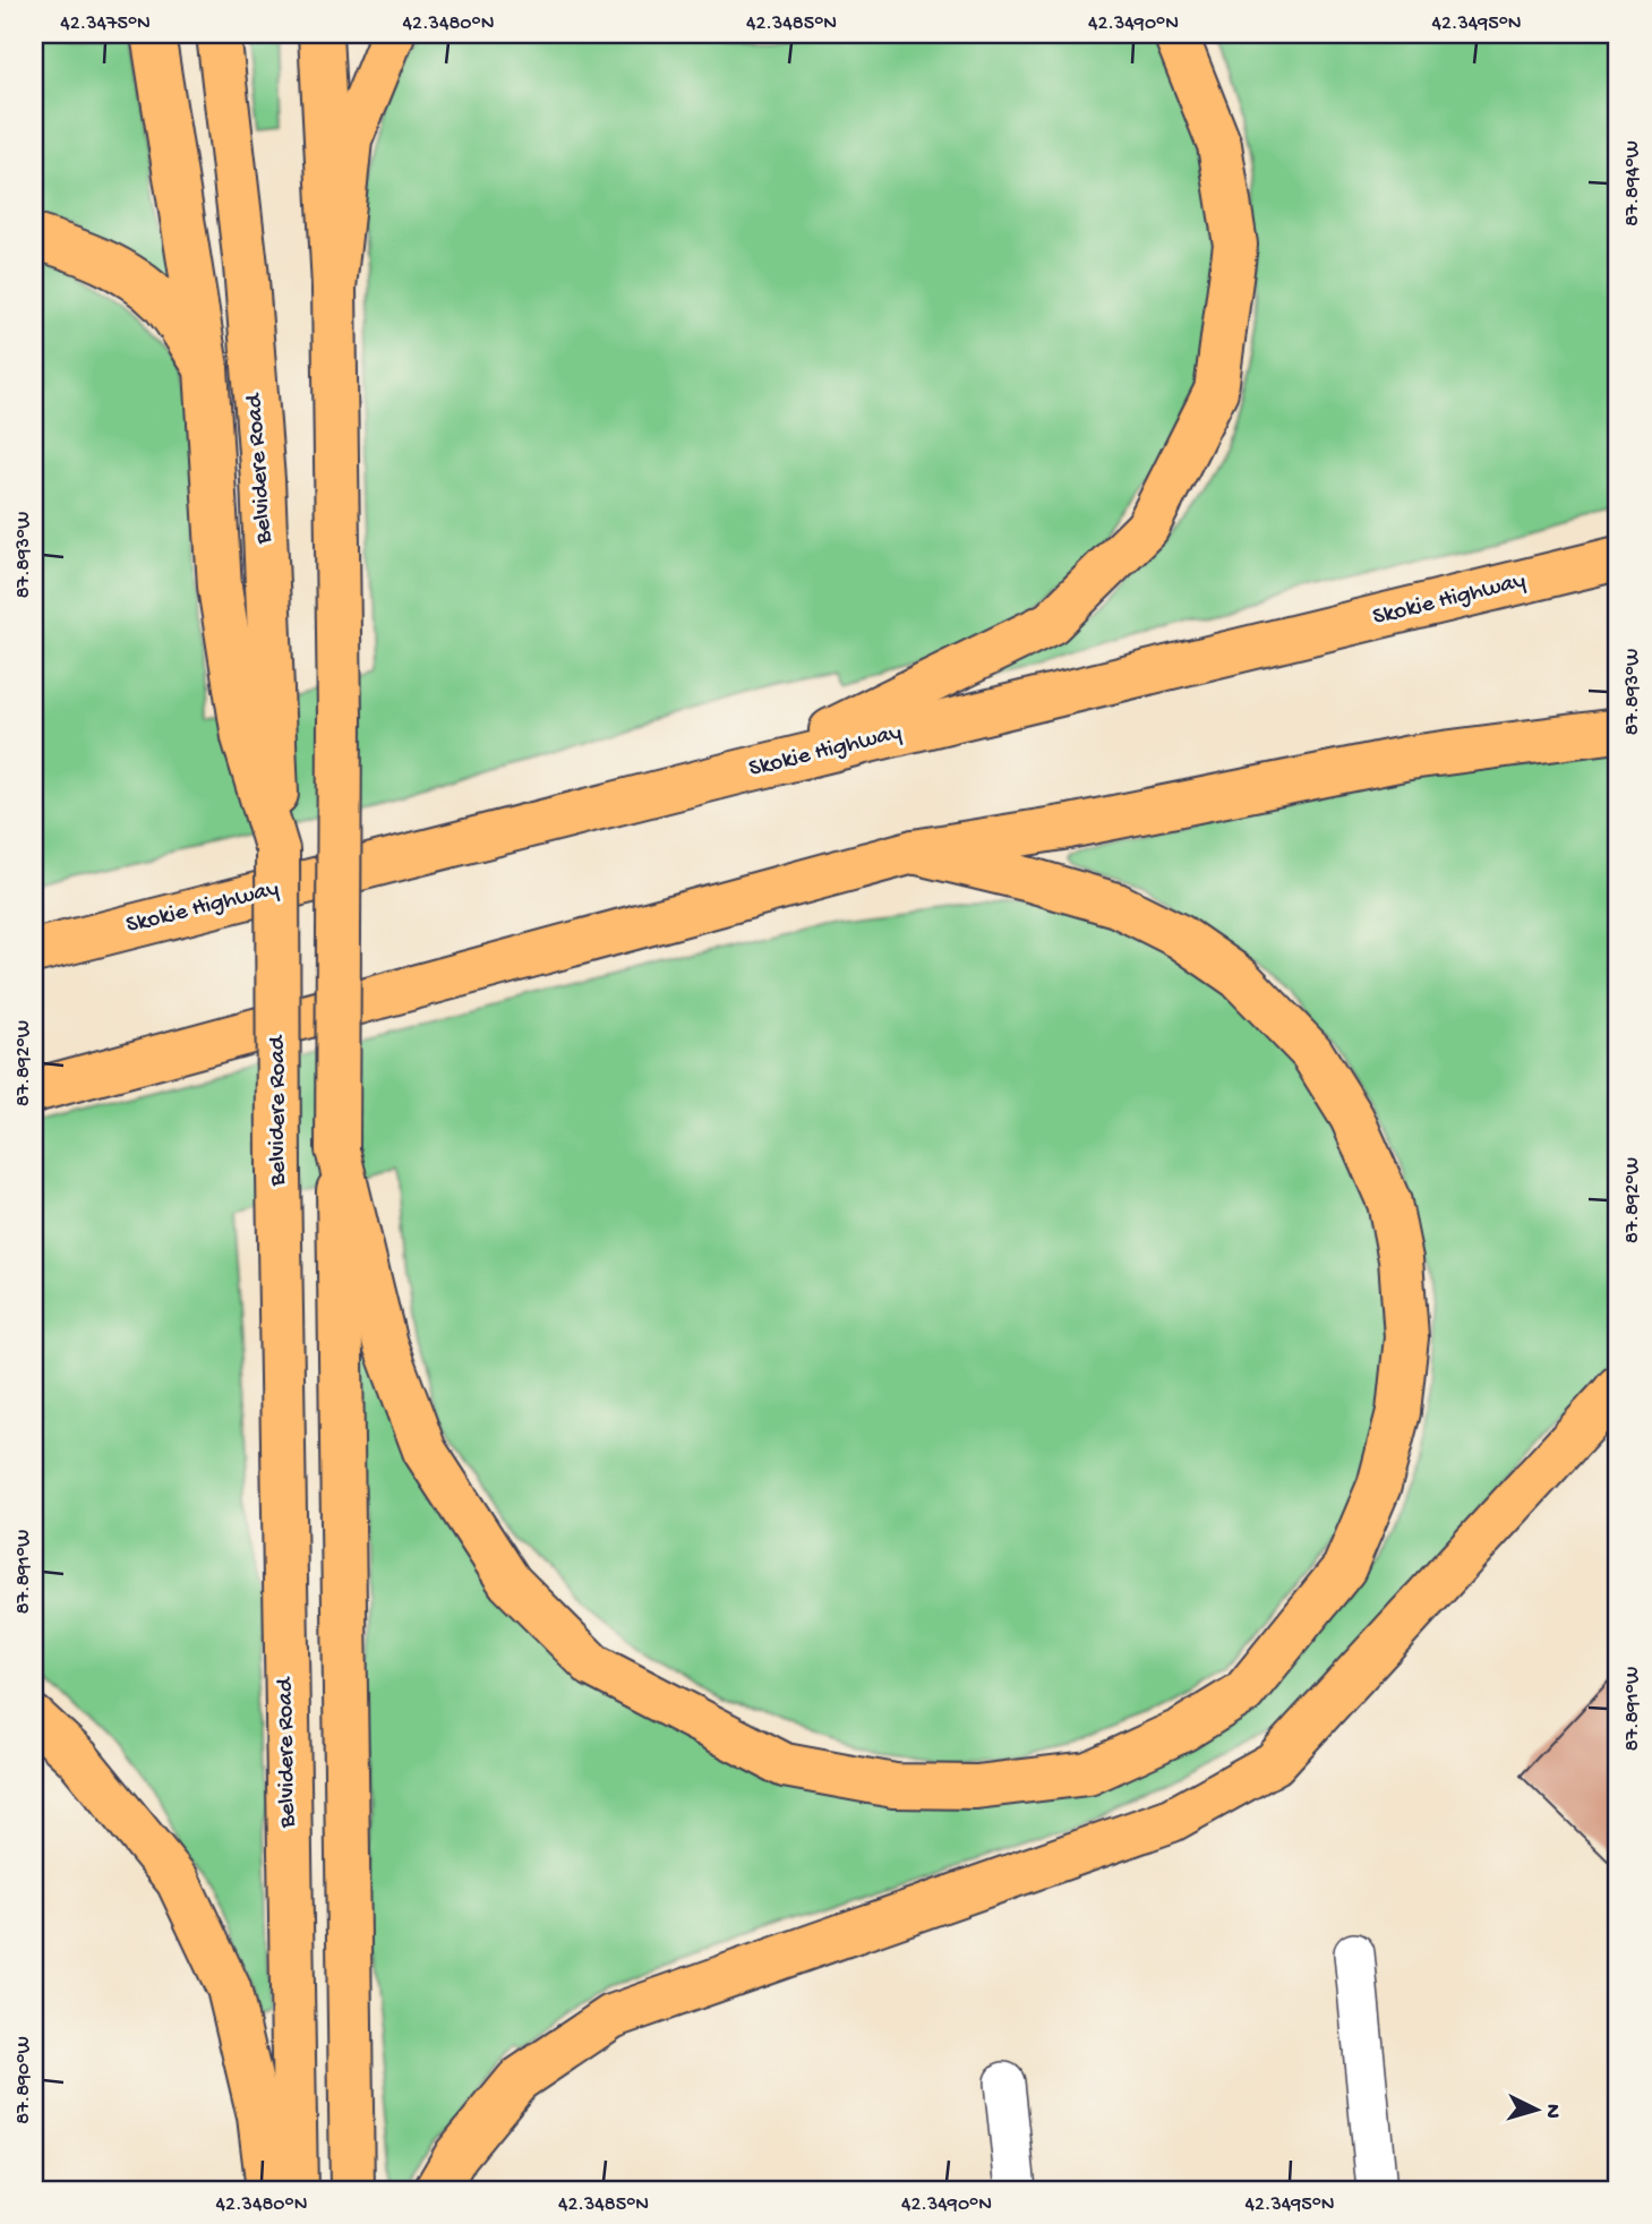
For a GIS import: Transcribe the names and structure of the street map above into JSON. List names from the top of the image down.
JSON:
{
  "streets": {
    "main road": ["Belvidere Road", "Skokie Highway"]
  },
  "north": "right",
  "coordinates": [
    "42.3475°N",
    "42.3480°N",
    "42.3485°N",
    "42.3490°N",
    "42.3495°N",
    "87.894°W",
    "87.893°W",
    "87.892°W",
    "87.891°W",
    "87.890°W"
  ]
}
